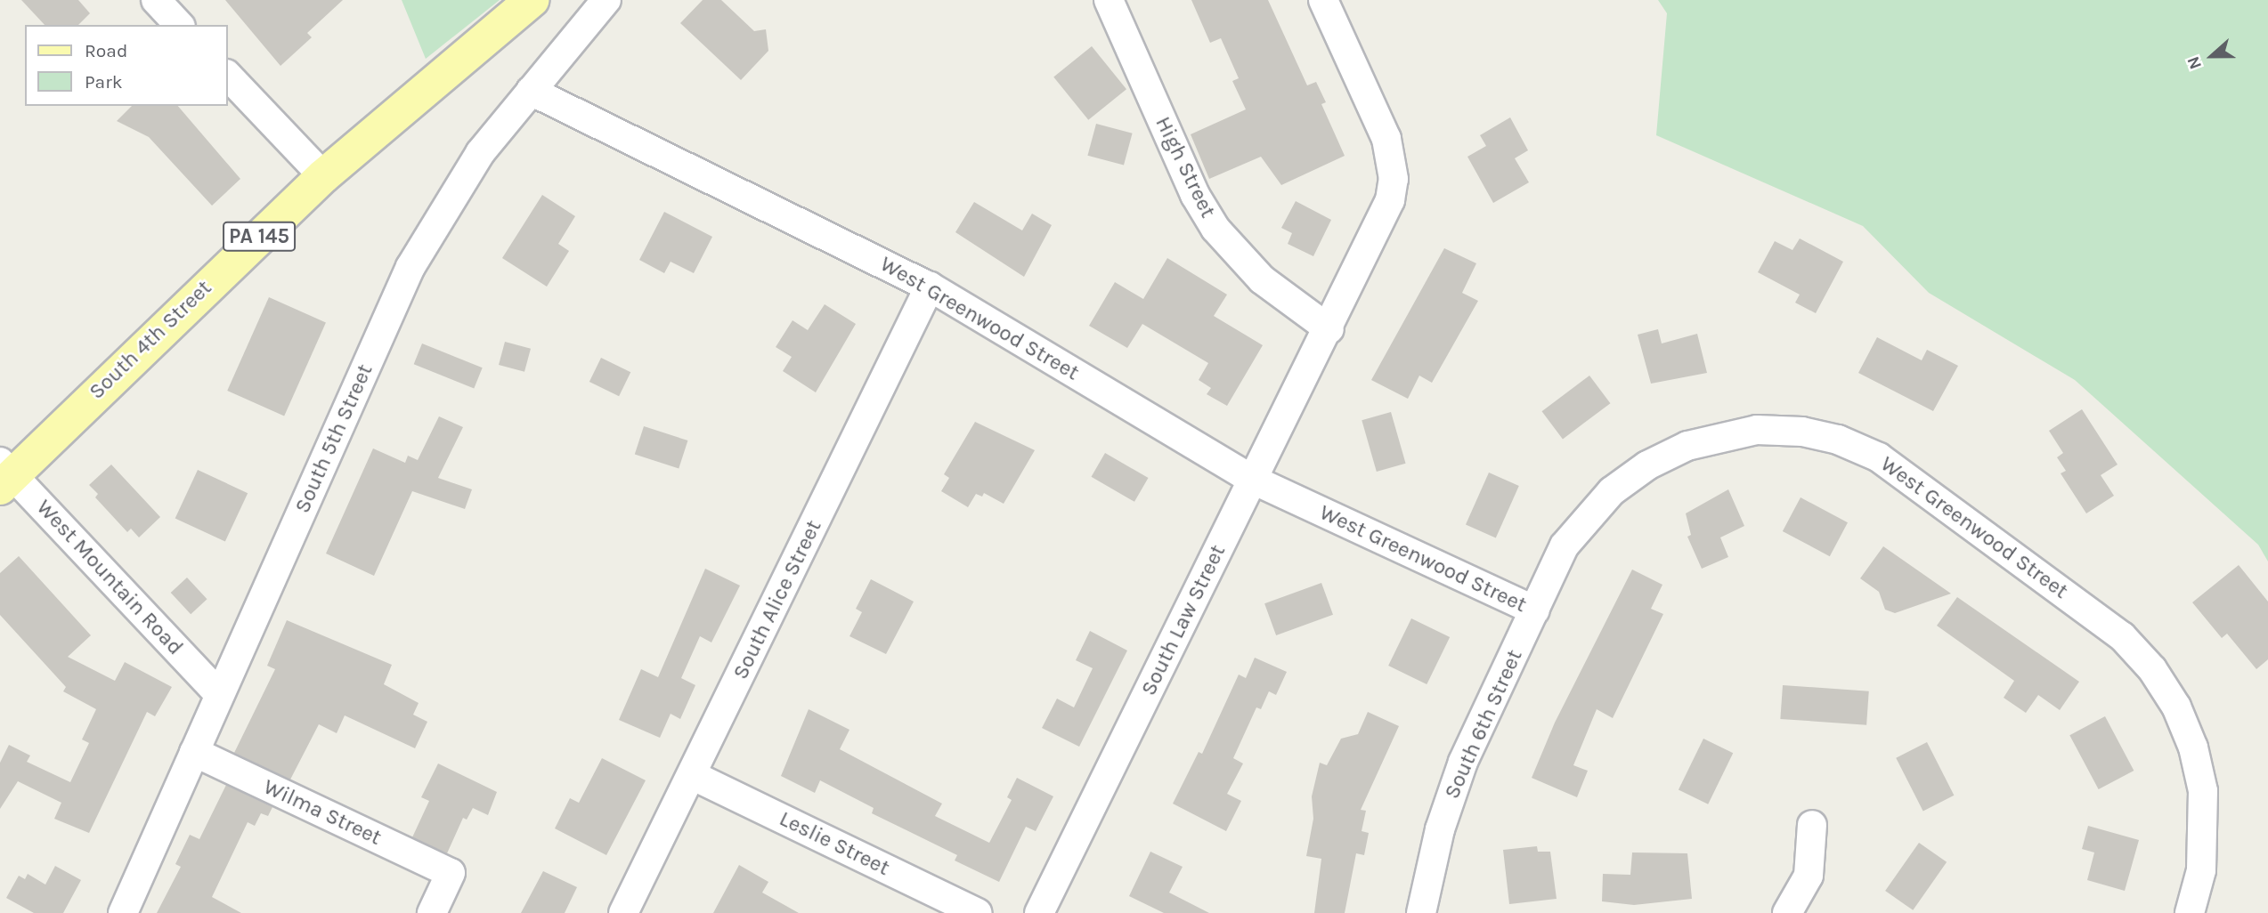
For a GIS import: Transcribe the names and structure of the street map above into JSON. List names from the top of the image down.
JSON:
{
  "streets": {
    "main road": ["PA 145", "South 4th Street"],
    "street": [
      "High Street",
      "West Greenwood Street",
      "South 5th Street",
      "West Mountain Road",
      "South Alice Street",
      "South Law Street",
      "South 6th Street",
      "Wilma Street",
      "Leslie Street"
    ]
  },
  "crossings": [
    ["High Street", "South Law Street"],
    ["West Greenwood Street", "South 5th Street"],
    ["West Greenwood Street", "South Alice Street"],
    ["West Greenwood Street", "South Law Street"],
    ["West Greenwood Street", "South 6th Street"],
    ["South 4th Street", "West Mountain Road"],
    ["South 5th Street", "West Mountain Road"],
    ["South 5th Street", "Wilma Street"],
    ["South Alice Street", "Leslie Street"]
  ],
  "legend": ["Road", "Park"],
  "north": "left"
}
